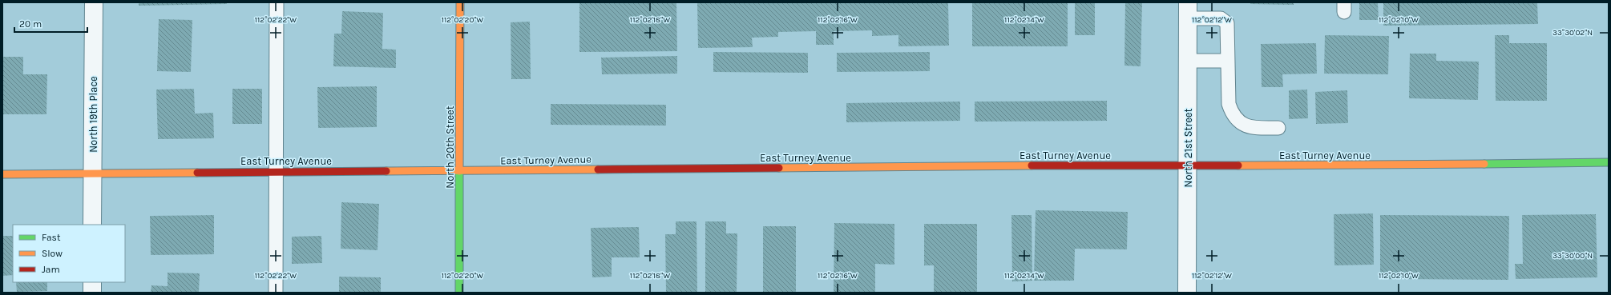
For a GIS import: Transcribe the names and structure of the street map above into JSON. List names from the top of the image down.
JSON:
{
  "streets": {
    "street": [
      "North 19th Place",
      "North 20th Street",
      "North 21st Street",
      "East Turney Avenue"
    ]
  },
  "crossings": [
    ["North 19th Place", "East Turney Avenue"],
    ["North 20th Street", "East Turney Avenue"],
    ["North 21st Street", "East Turney Avenue"]
  ],
  "legend": ["Fast", "Slow", "Jam"],
  "scale_bar": "20 m",
  "coordinates": [
    "112°02'22\"W",
    "112°02'20\"W",
    "112°02'18\"W",
    "112°02'16\"W",
    "112°02'14\"W",
    "112°02'12\"W",
    "112°02'10\"W",
    "33°30'02\"N",
    "33°30'00\"N"
  ]
}
